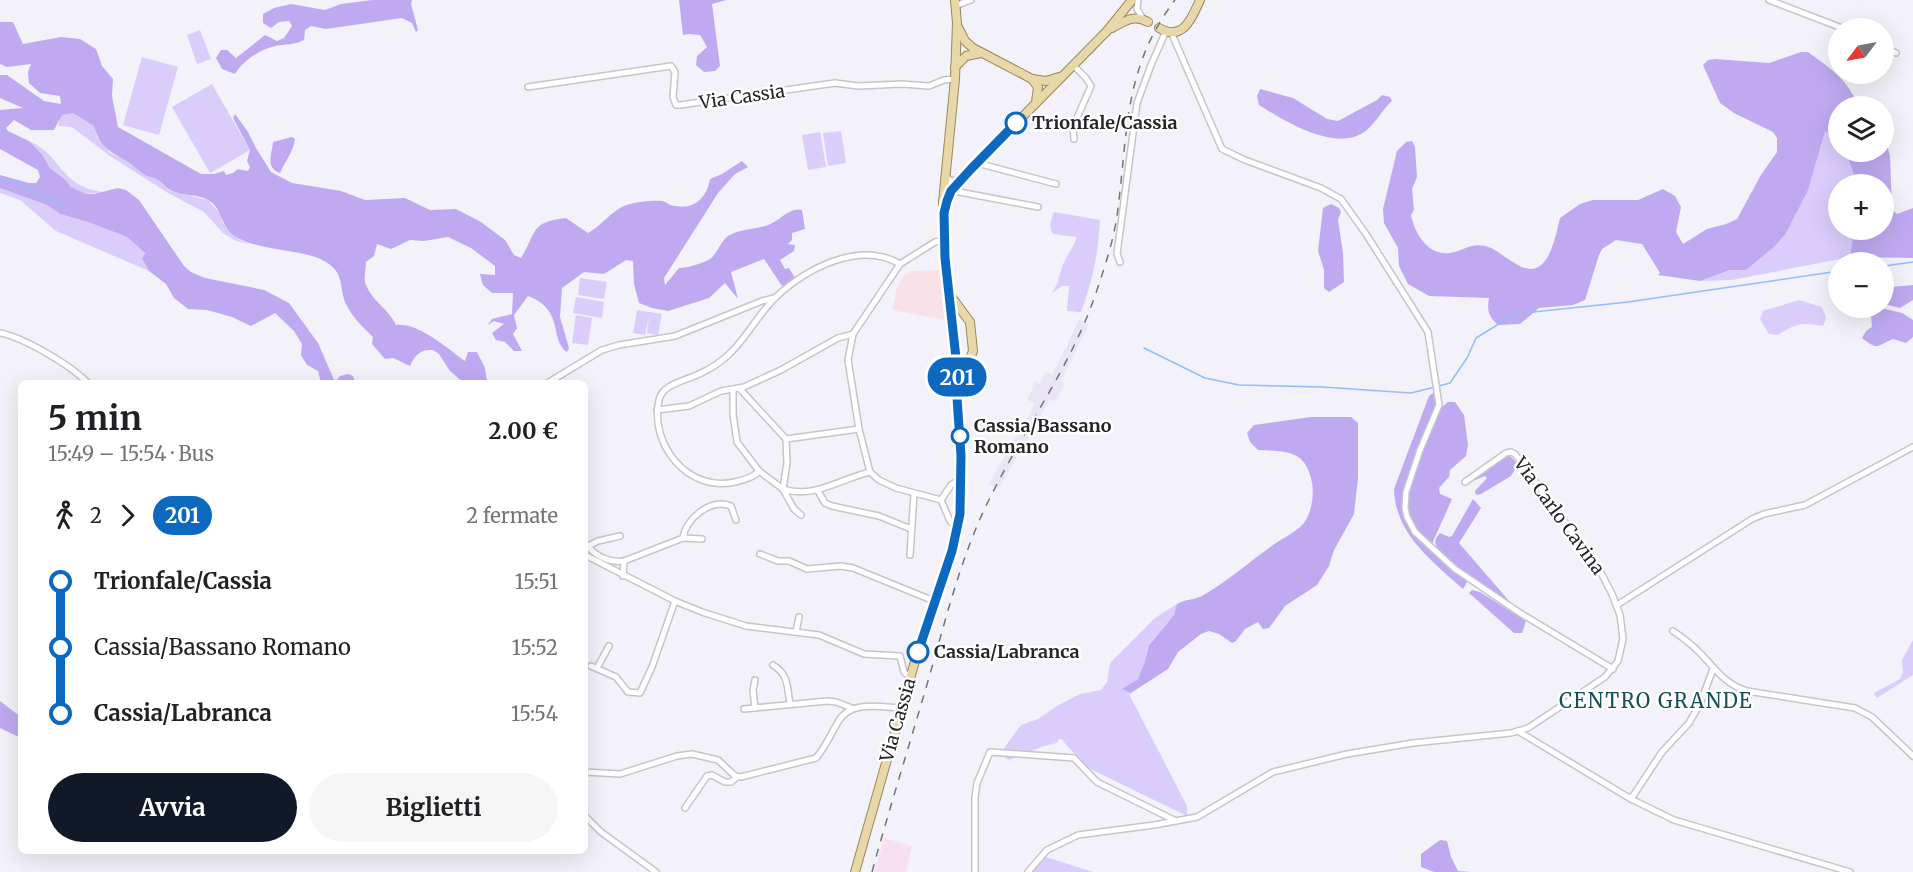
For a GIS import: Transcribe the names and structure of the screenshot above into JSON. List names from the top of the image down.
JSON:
{
  "streets": {
    "main road": ["Via Cassia"],
    "street": ["Via Carlo Cavina"]
  },
  "districts": ["CENTRO GRANDE"],
  "places": ["Trionfale/Cassia", "Cassia/Bassano Romano", "Cassia/Labranca"],
  "lines": ["bus line 201"],
  "north": "bottom left",
  "page": {
    "on_map": "201",
    "map_buttons": ["+", "−"],
    "heading": ["5 min", "15:49 – 15:54 · Bus", "2.00 €"],
    "legs": ["2", "201", "2 fermate"],
    "list": [
      {
        "name": "Trionfale/Cassia",
        "value": "15:51"
      },
      {
        "name": "Cassia/Bassano Romano",
        "value": "15:52"
      },
      {
        "name": "Cassia/Labranca",
        "value": "15:54"
      }
    ],
    "buttons": ["Avvia", "Biglietti"]
  }
}
